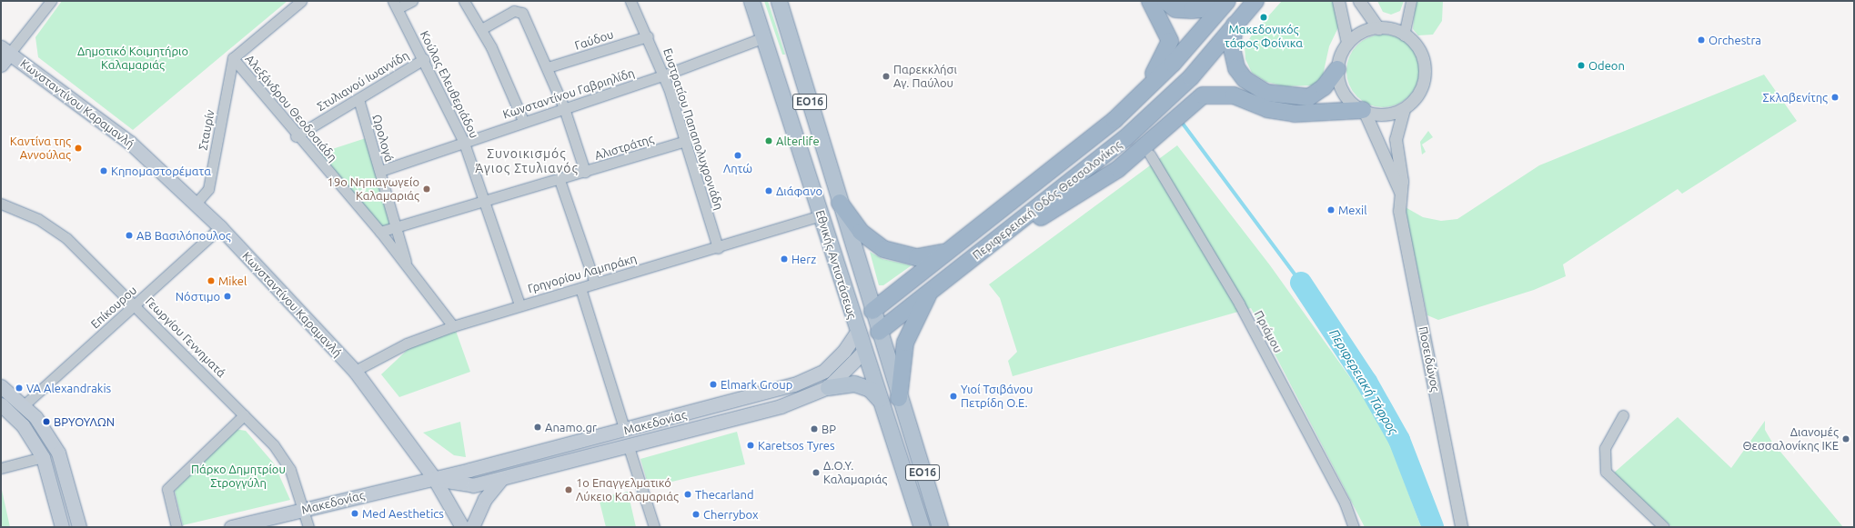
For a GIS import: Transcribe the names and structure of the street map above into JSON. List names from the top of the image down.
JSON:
{
  "streets": {
    "highway": ["Περιφερειακή Οδός Θεσσαλονίκης"],
    "main road": [
      "ΕΟ16",
      "Κωνσταντίνου Καραμανλή",
      "Εθνικής Αντιστάσεως",
      "Μακεδονίας"
    ],
    "street": [
      "Γαύδου",
      "Στυλιανού Ιωαννίδη",
      "Κούλας Ελευθεριάδου",
      "Κωνσταντίνου Γαβριηλίδη",
      "Αλεξάνδρου Θεοδοσιάδη",
      "Ευστρατίου Παπαπολυχρονιάδη",
      "Σταυρίν",
      "Ωρολογά",
      "Αλιστράτης",
      "Γρηγορίου Λαμπράκη",
      "Επίκουρου",
      "Πριάμου",
      "Γεωργίου Γεννηματά",
      "Ποσειδώνος"
    ]
  },
  "crossings": [
    ["Γαύδου", "Ευστρατίου Παπαπολυχρονιάδη"],
    ["Στυλιανού Ιωαννίδη", "Κούλας Ελευθεριάδου"],
    ["Στυλιανού Ιωαννίδη", "Αλεξάνδρου Θεοδοσιάδη"],
    ["Στυλιανού Ιωαννίδη", "Ωρολογά"],
    ["Κούλας Ελευθεριάδου", "Κωνσταντίνου Γαβριηλίδη"],
    ["Κούλας Ελευθεριάδου", "Αλιστράτης"],
    ["Κούλας Ελευθεριάδου", "Γρηγορίου Λαμπράκη"],
    ["Κωνσταντίνου Γαβριηλίδη", "Ευστρατίου Παπαπολυχρονιάδη"],
    ["Κωνσταντίνου Γαβριηλίδη", "Ωρολογά"],
    ["Κωνσταντίνου Γαβριηλίδη", "Εθνικής Αντιστάσεως"],
    ["Κωνσταντίνου Καραμανλή", "Σταυρίν"],
    ["Κωνσταντίνου Καραμανλή", "Γρηγορίου Λαμπράκη"],
    ["Κωνσταντίνου Καραμανλή", "Επίκουρου"],
    ["Κωνσταντίνου Καραμανλή", "Μακεδονίας"],
    ["Αλεξάνδρου Θεοδοσιάδη", "Σταυρίν"],
    ["Αλεξάνδρου Θεοδοσιάδη", "Ωρολογά"],
    ["Αλεξάνδρου Θεοδοσιάδη", "Αλιστράτης"],
    ["Αλεξάνδρου Θεοδοσιάδη", "Γρηγορίου Λαμπράκη"],
    ["Ευστρατίου Παπαπολυχρονιάδη", "Αλιστράτης"],
    ["Ευστρατίου Παπαπολυχρονιάδη", "Γρηγορίου Λαμπράκη"],
    ["Ωρολογά", "Αλιστράτης"],
    ["Περιφερειακή Οδός Θεσσαλονίκης", "Εθνικής Αντιστάσεως"],
    ["Περιφερειακή Οδός Θεσσαλονίκης", "Μακεδονίας"],
    ["Εθνικής Αντιστάσεως", "Γρηγορίου Λαμπράκη"],
    ["Εθνικής Αντιστάσεως", "Μακεδονίας"],
    ["Επίκουρου", "Γεωργίου Γεννηματά"],
    ["Γεωργίου Γεννηματά", "Μακεδονίας"]
  ],
  "districts": ["Συνοικισμός Άγιος Στυλιανός"],
  "water": ["Περιφερειακή Τάφρος"],
  "parks": ["Δημοτικό Κοιμητήριο Καλαμαριάς", "Πάρκο Δημητρίου Στρογγύλη"],
  "places": [
    "Μακεδονικός τάφος Φοίνικα",
    "Orchestra",
    "Odeon",
    "Παρεκκλήσι Αγ. Παύλου",
    "Σκλαβενίτης",
    "Alterlife",
    "Καντίνα της Αννούλας",
    "Λητώ",
    "Κηπομαστορέματα",
    "19ο Νηπιαγωγείο Καλαμαριάς",
    "Διάφανο",
    "Mexil",
    "ΑΒ Βασιλόπουλος",
    "Herz",
    "Mikel",
    "Νόστιμο",
    "Elmark Group",
    "VA Alexandrakis",
    "Υιοί Τσιβάνου Πετρίδη Ο.Ε.",
    "ΒΡΥΟΥΛΩΝ",
    "Anamo.gr",
    "BP",
    "Διανομές Θεσσαλονίκης ΙΚΕ",
    "Karetsos Tyres",
    "Δ.Ο.Υ. Καλαμαριάς",
    "1ο Επαγγελματικό Λύκειο Καλαμαριάς",
    "Thecarland",
    "Med Aesthetics",
    "Cherrybox"
  ]
}
